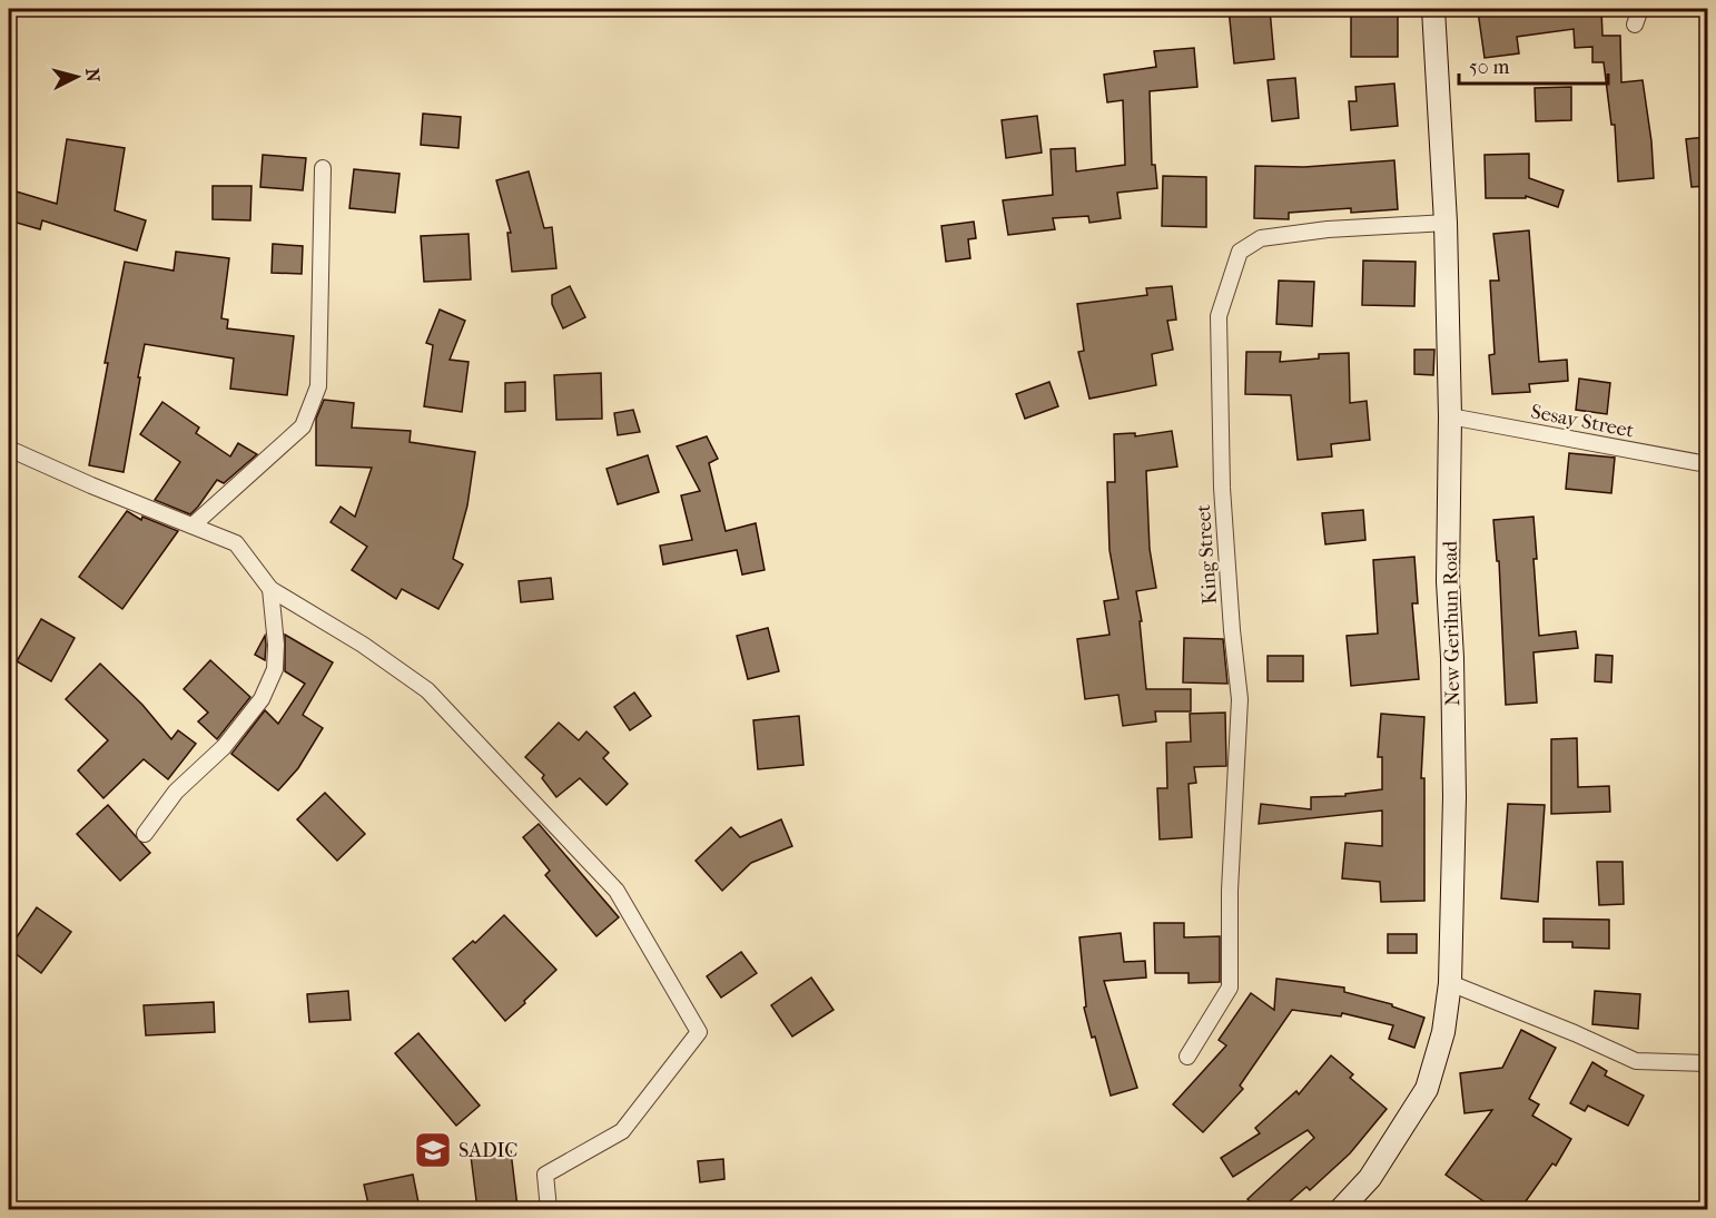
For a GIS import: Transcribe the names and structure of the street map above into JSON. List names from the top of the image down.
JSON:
{
  "streets": {
    "street": ["Sesay Street", "King Street", "New Gerihun Road"]
  },
  "crossings": [
    ["Sesay Street", "New Gerihun Road"],
    ["King Street", "New Gerihun Road"]
  ],
  "places": {
    "school or university": ["SADIC"]
  },
  "scale_bar": "50 m",
  "north": "right"
}
